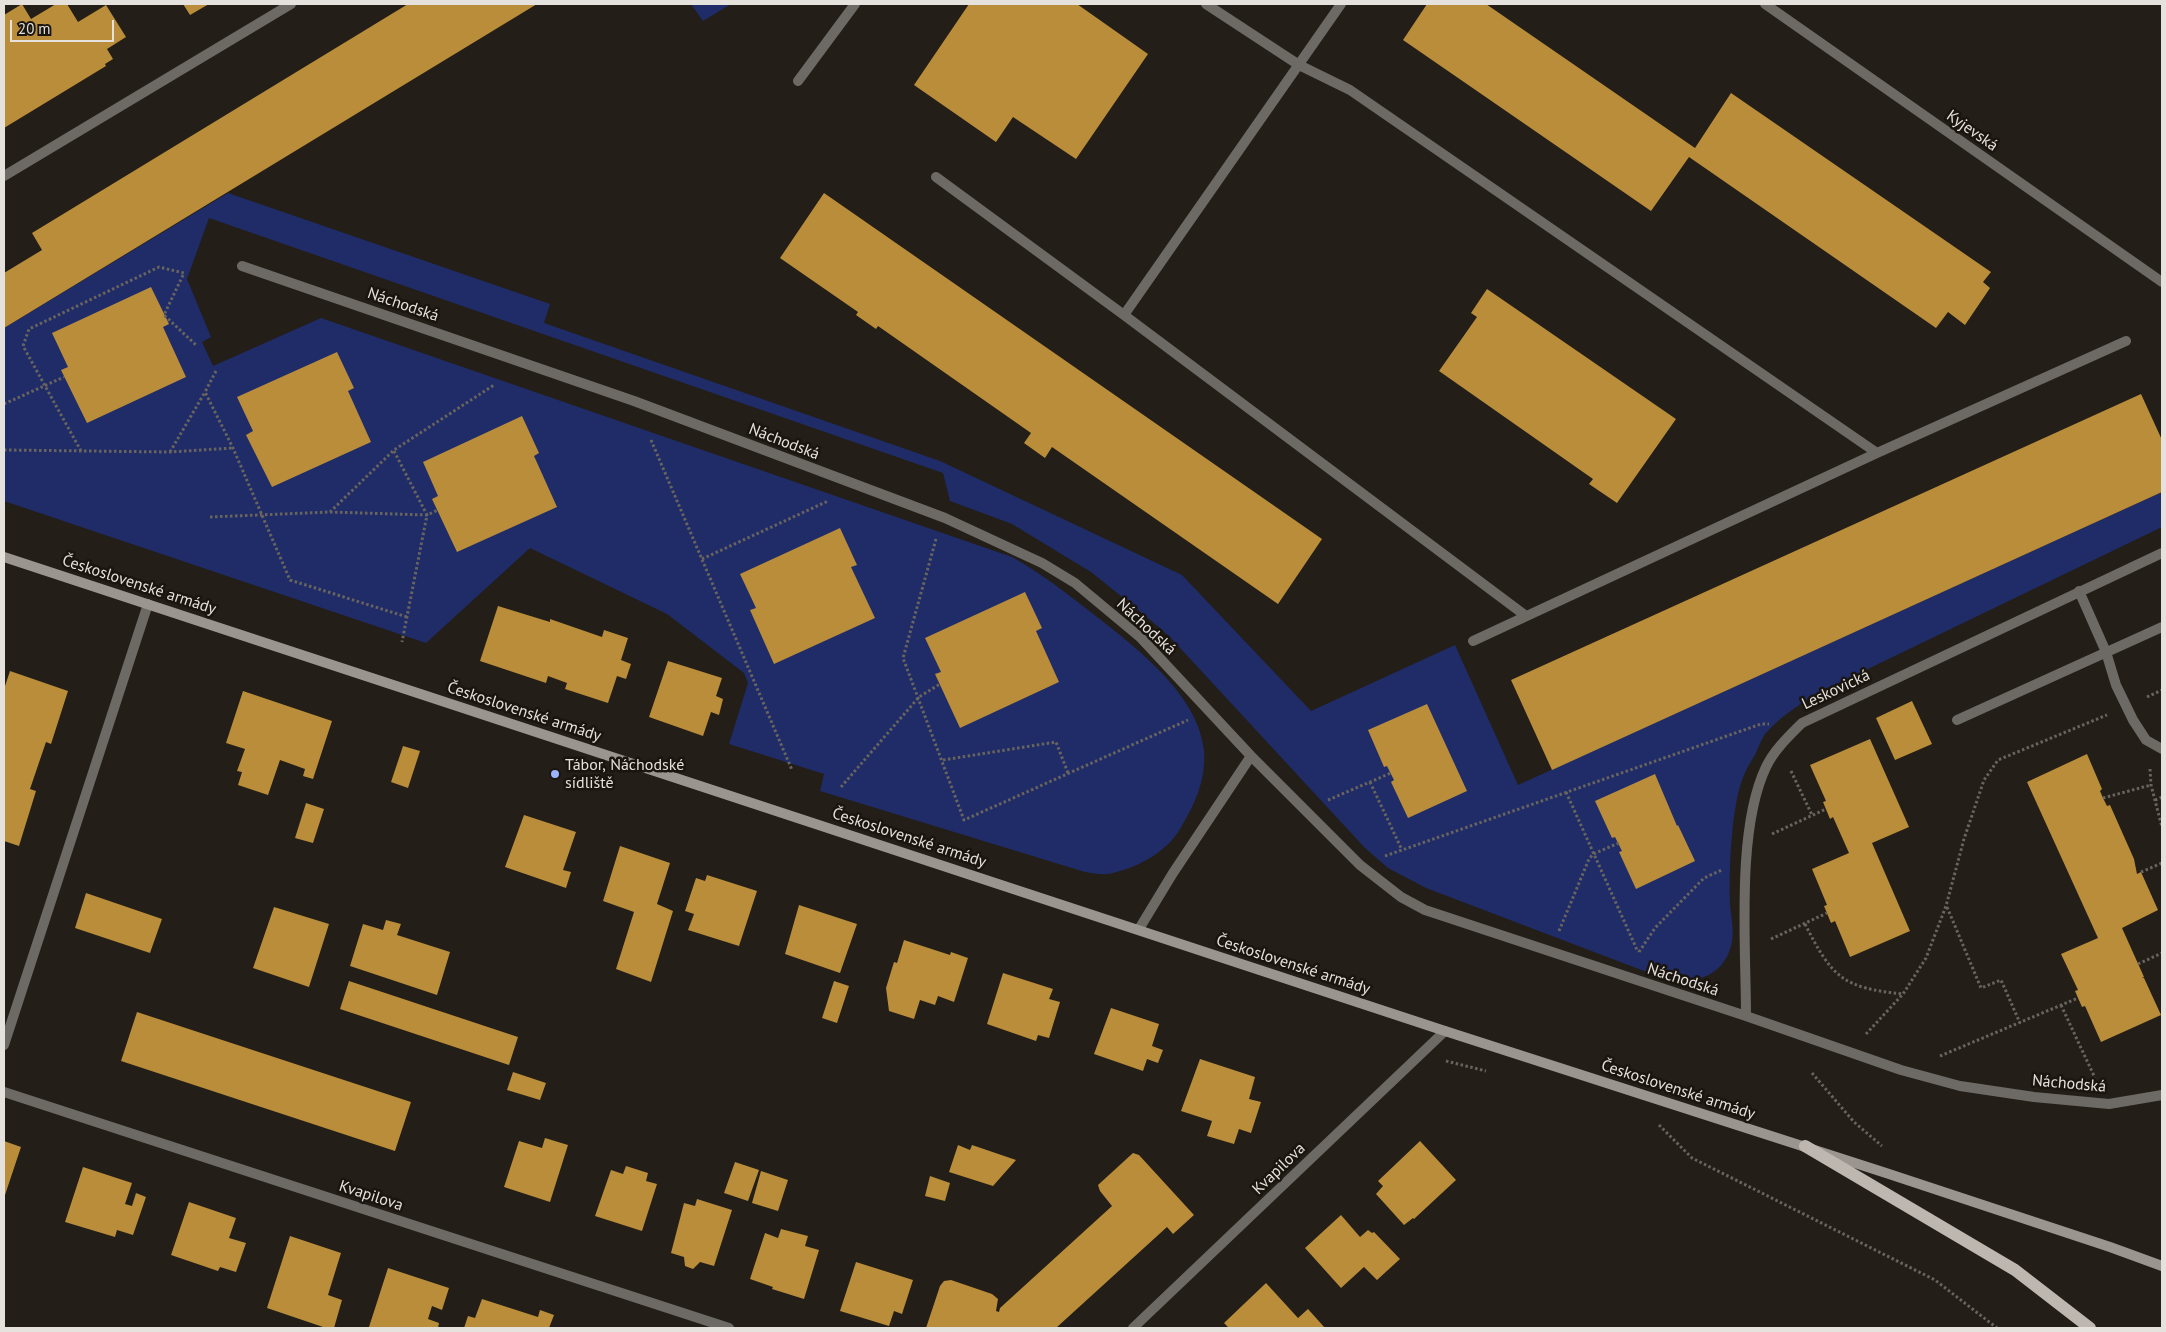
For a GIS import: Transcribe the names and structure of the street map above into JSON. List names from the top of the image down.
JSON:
{
  "streets": {
    "main road": ["Československé armády"],
    "street": [
      "Kyjevská",
      "Náchodská",
      "Leskovická",
      "Kvapilova"
    ]
  },
  "crossings": [
    ["Náchodská", "Leskovická"],
    ["Československé armády", "Kvapilova"]
  ],
  "places": ["Tábor, Náchodské sídliště"],
  "scale_bar": "20 m"
}
